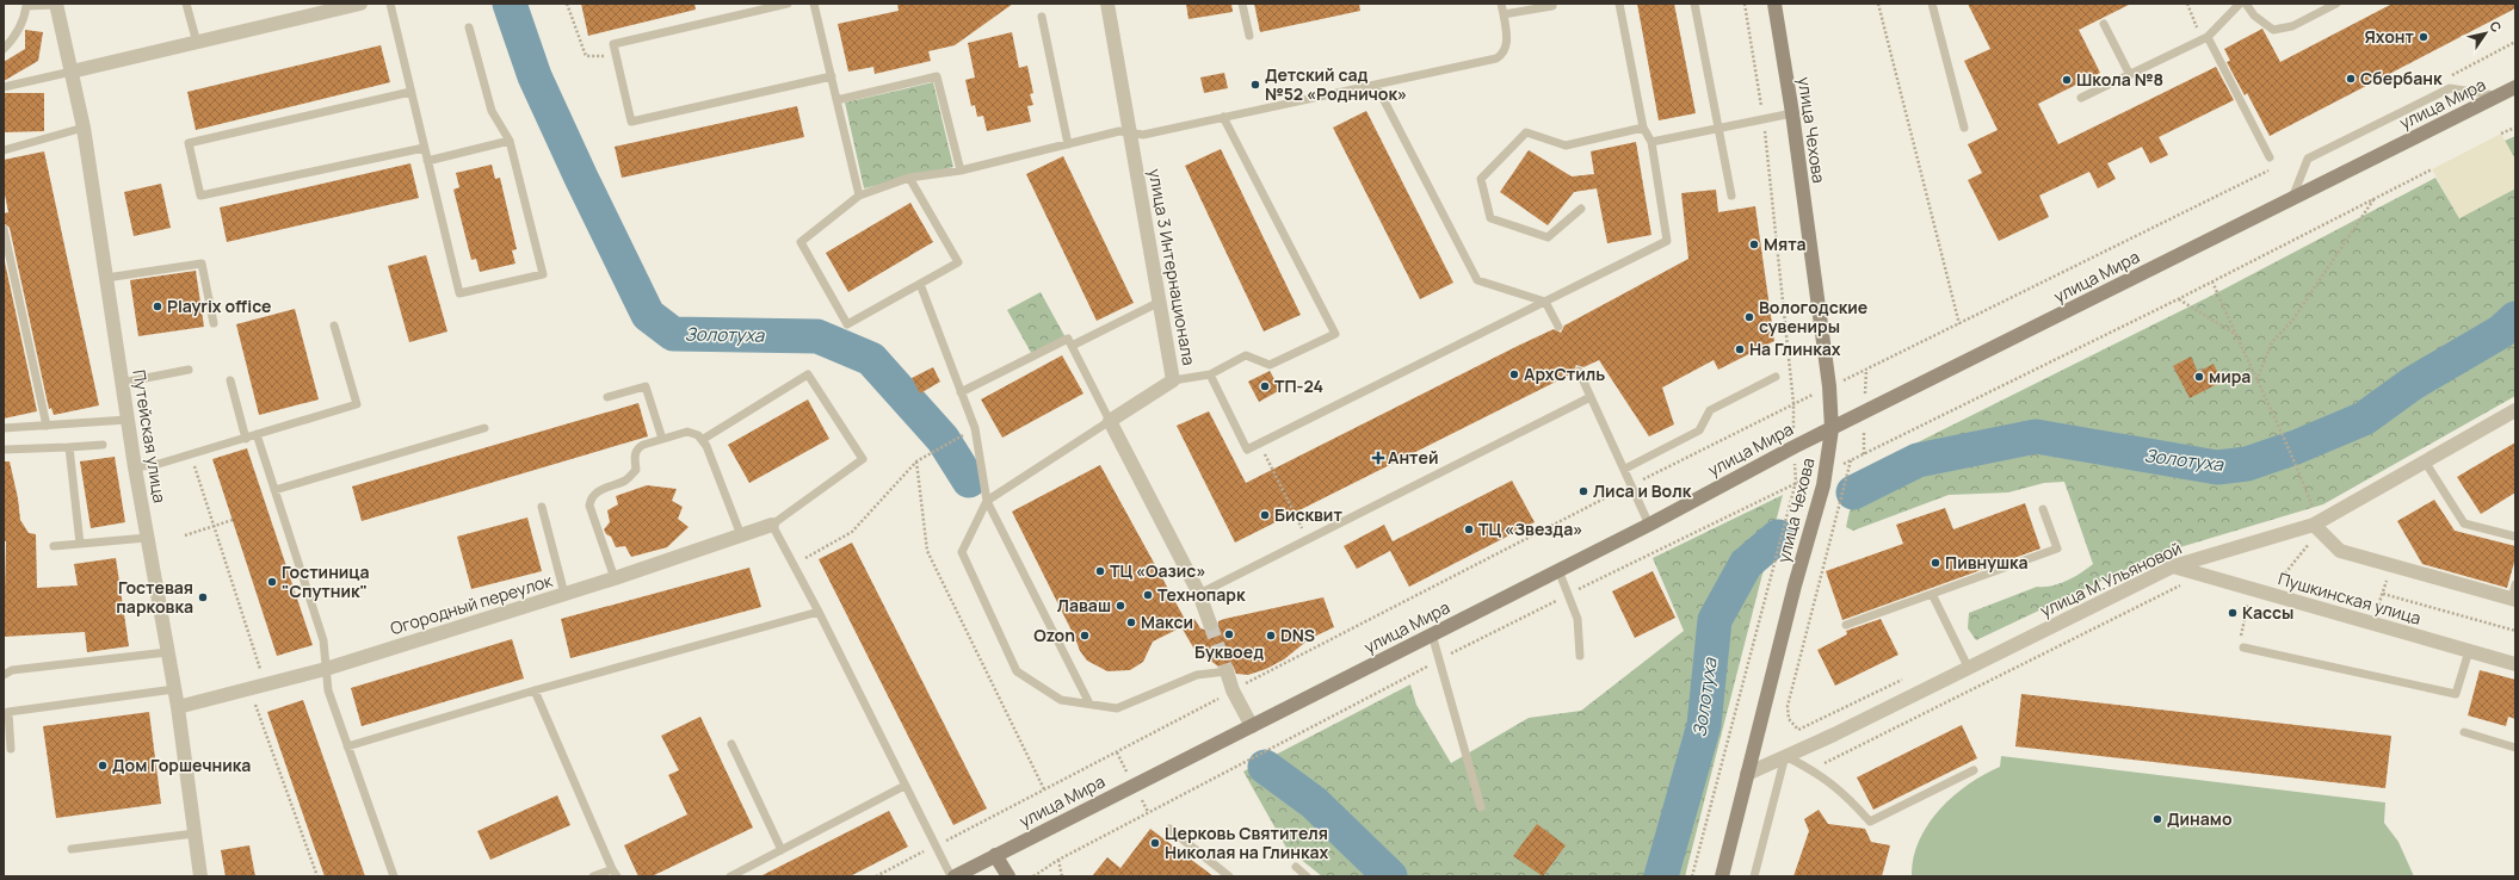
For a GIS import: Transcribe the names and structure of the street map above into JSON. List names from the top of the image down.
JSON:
{
  "streets": {
    "main road": ["улица Мира", "улица Чехова"],
    "street": [
      "улица 3 Интернационала",
      "Путейская улица",
      "улица М.Ульяновой",
      "Пушкинская улица",
      "Огородный переулок"
    ]
  },
  "crossings": [
    ["улица Мира", "улица Чехова"],
    ["улица Чехова", "улица М.Ульяновой"],
    ["Путейская улица", "Огородный переулок"],
    ["улица М.Ульяновой", "Пушкинская улица"]
  ],
  "water": ["Золотуха"],
  "places": {
    "other": [
      "Яхонт",
      "Сбербанк",
      "Школа №8",
      "Детский сад №52 «Родничок»",
      "Мята",
      "Playrix office",
      "Вологодские сувениры",
      "На Глинках",
      "АрхСтиль",
      "мира",
      "ТП-24",
      "Лиса и Волк",
      "Бисквит",
      "ТЦ «Звезда»",
      "Пивнушка",
      "ТЦ «Оазис»",
      "Гостиница \"Спутник\"",
      "Технопарк",
      "Гостевая парковка",
      "Лаваш",
      "Кассы",
      "Макси",
      "Буквоед",
      "Ozon",
      "DNS",
      "Дом Горшечника",
      "Динамо",
      "Церковь Святителя Николая на Глинках"
    ],
    "health": ["Антей"]
  },
  "north": "top right"
}
